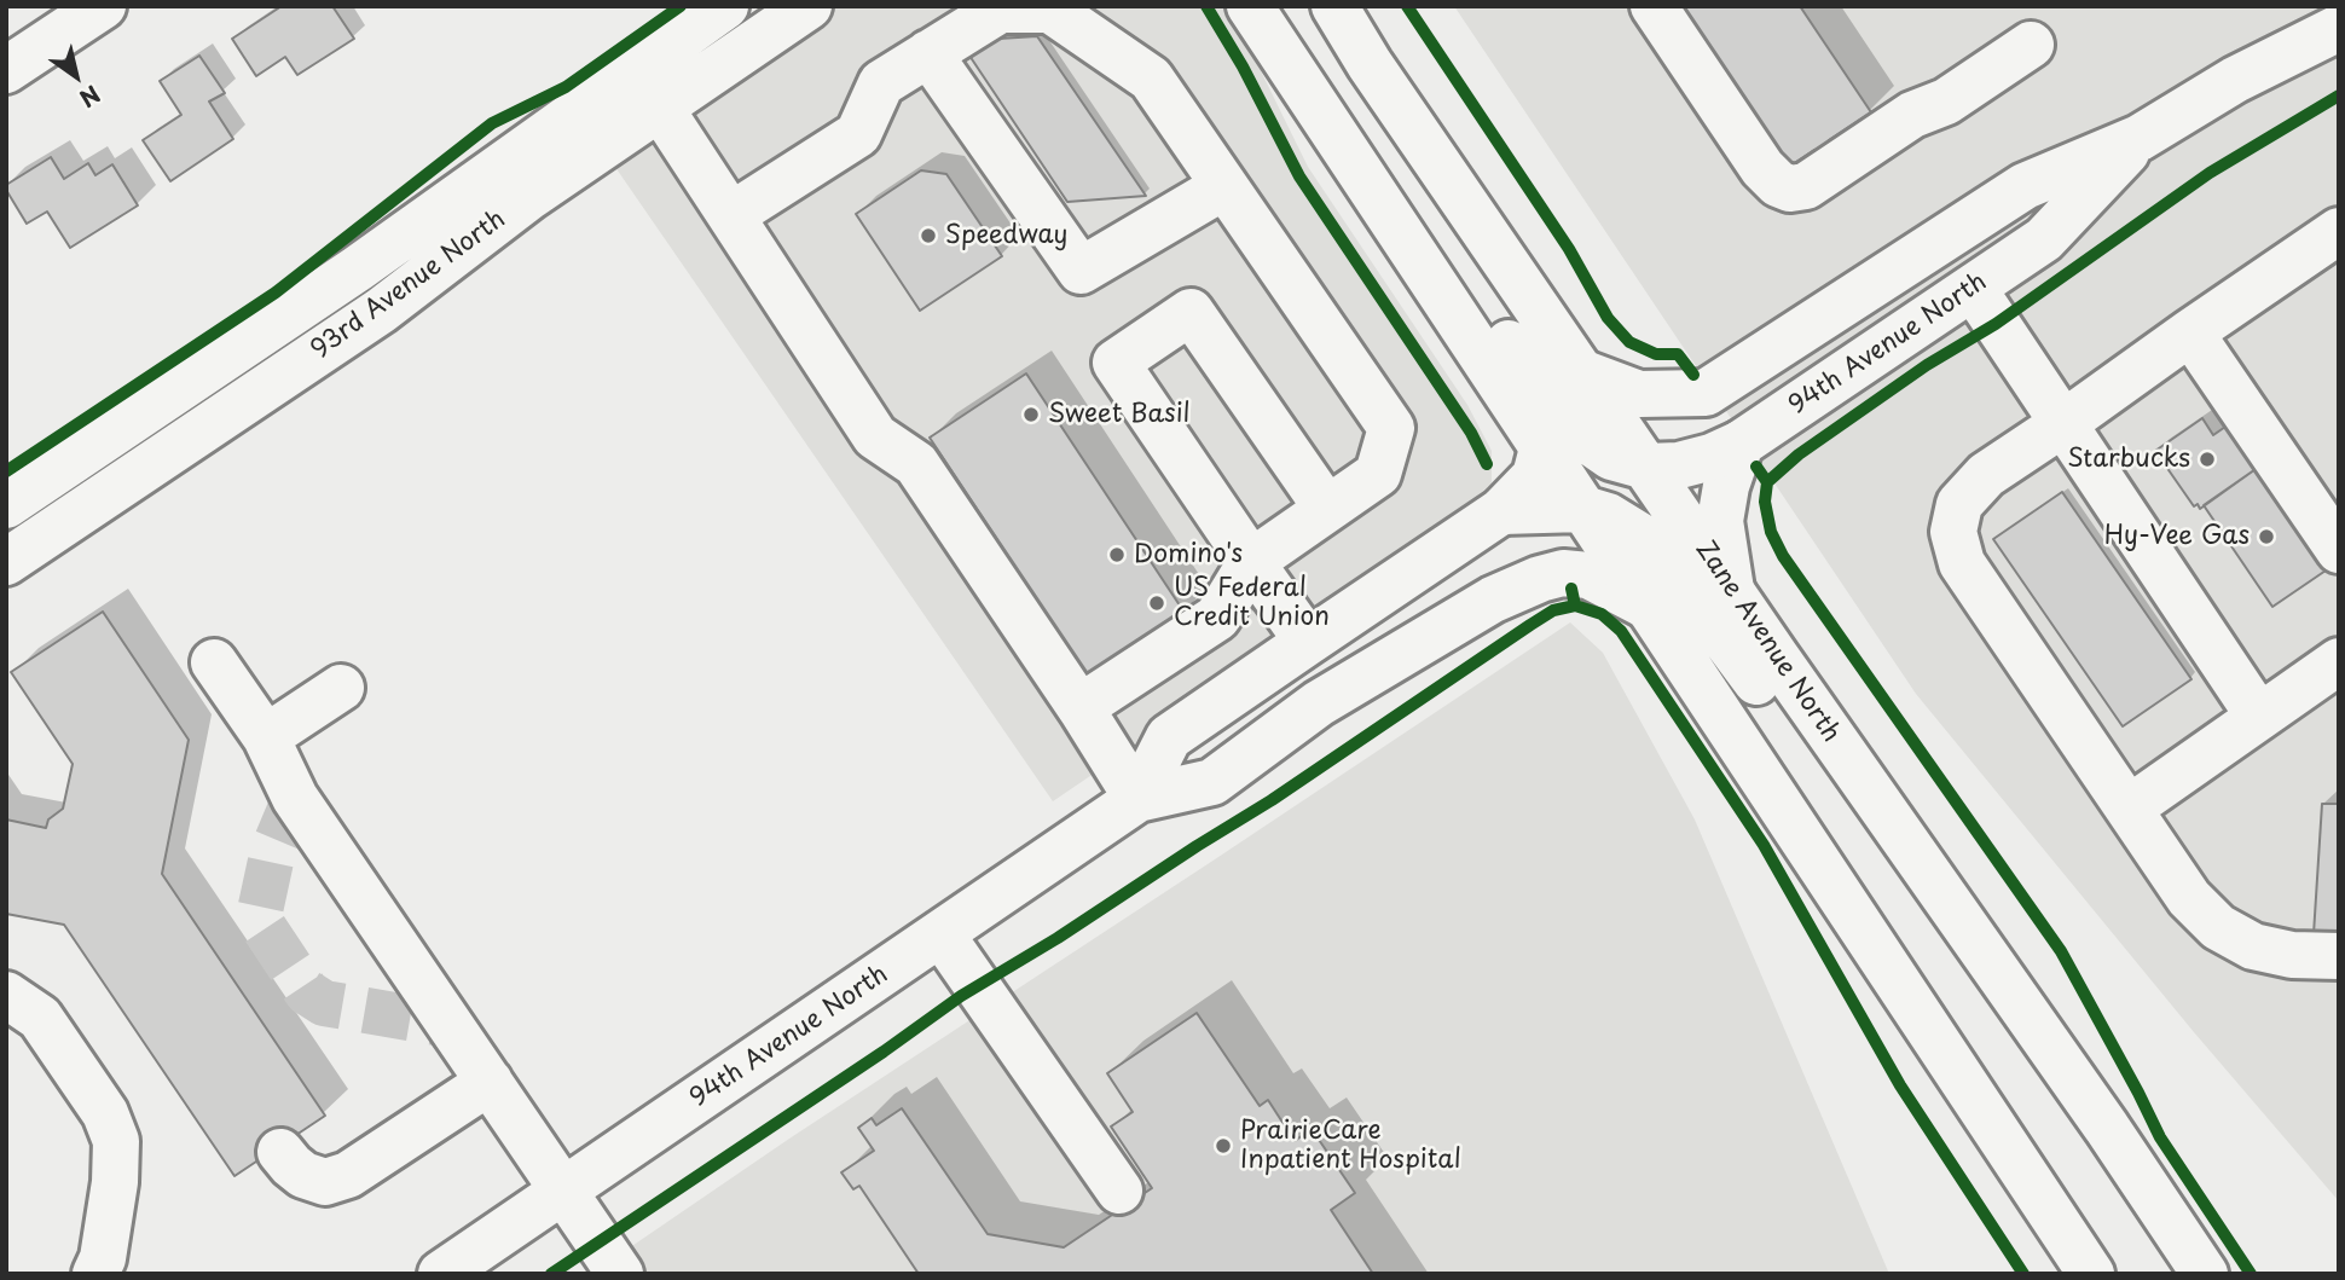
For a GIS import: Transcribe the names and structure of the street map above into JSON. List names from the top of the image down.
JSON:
{
  "streets": {
    "street": ["93rd Avenue North", "94th Avenue North", "Zane Avenue North"]
  },
  "crossings": [
    ["94th Avenue North", "Zane Avenue North"]
  ],
  "places": [
    "Speedway",
    "Sweet Basil",
    "Starbucks",
    "Hy-Vee Gas",
    "Domino's",
    "US Federal Credit Union",
    "PrairieCare Inpatient Hospital"
  ],
  "north": "bottom right"
}
